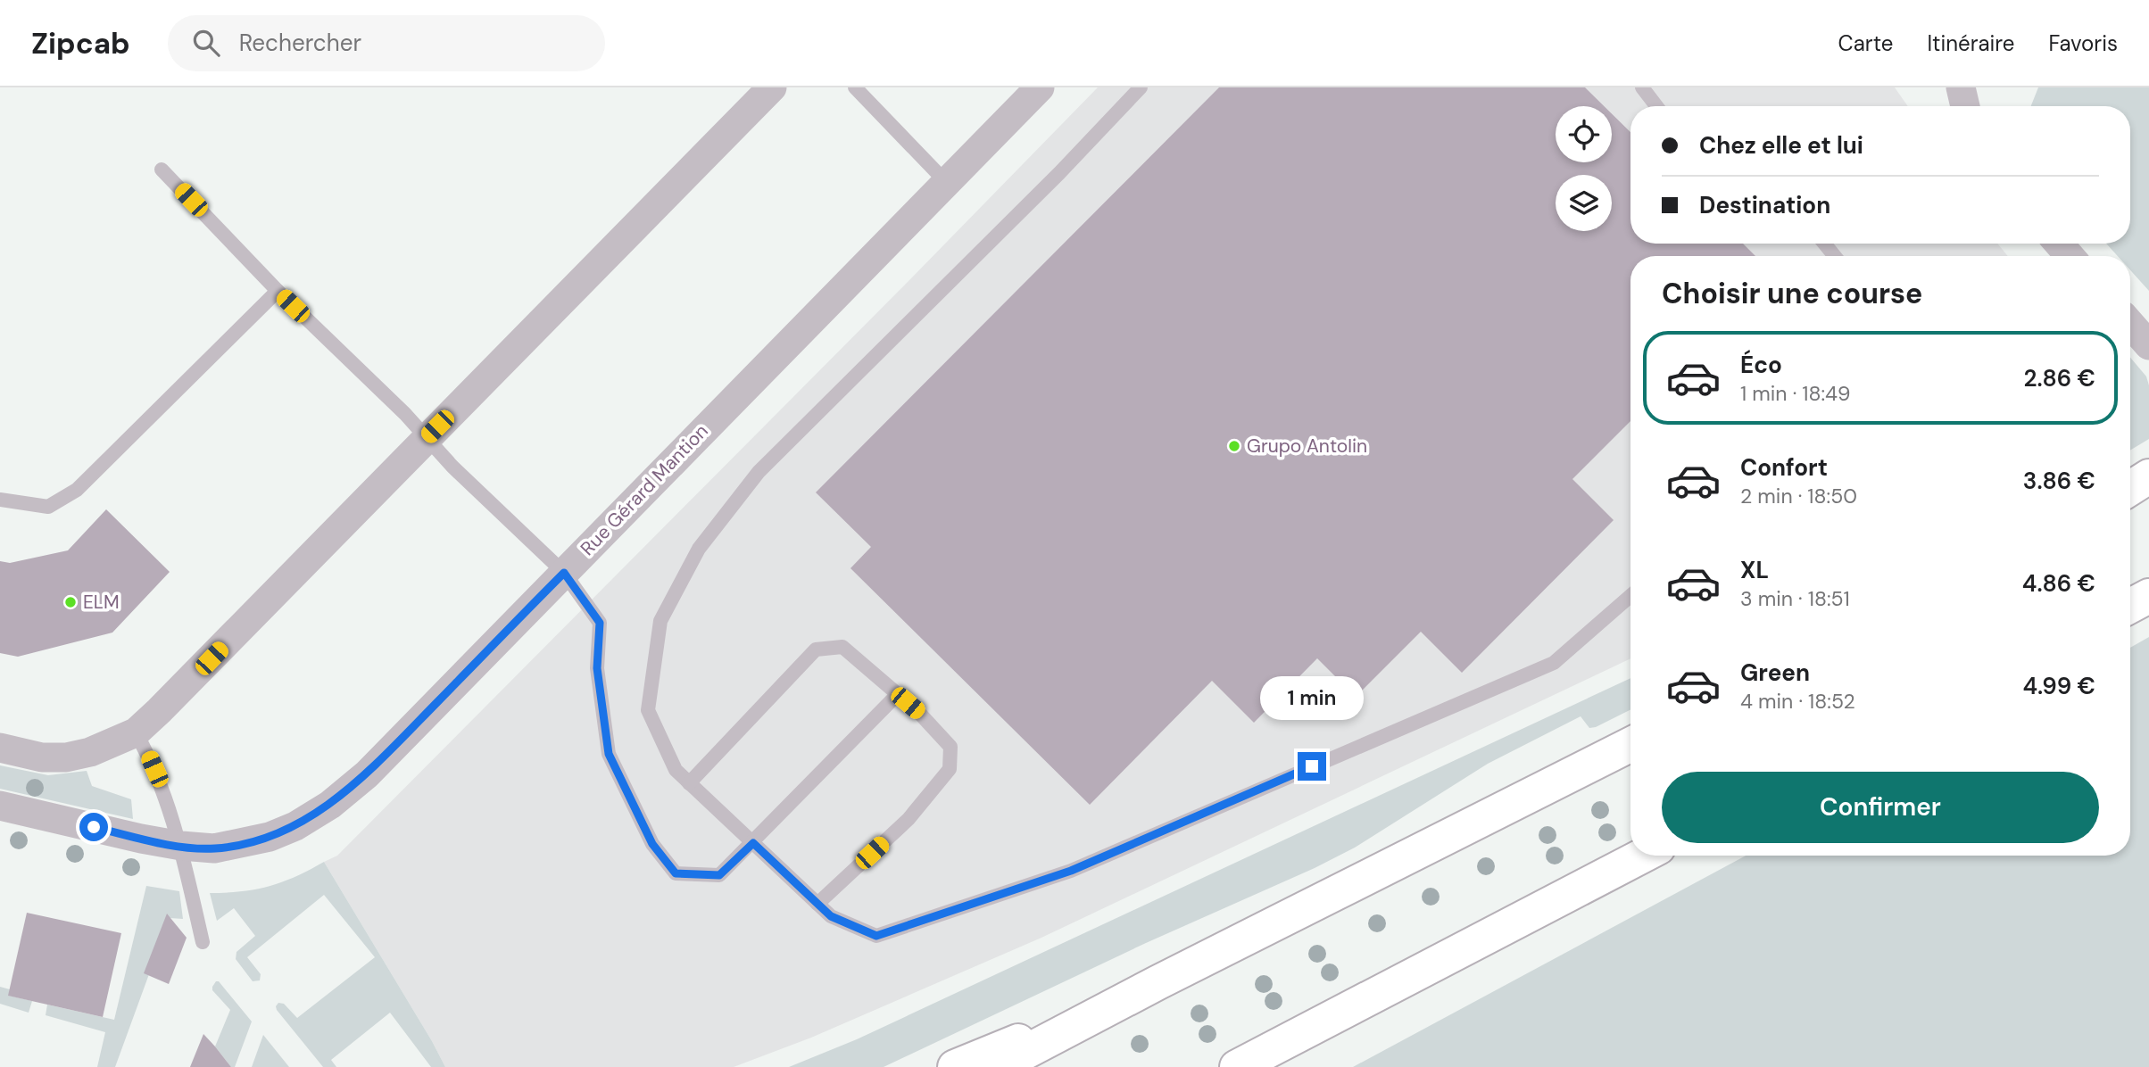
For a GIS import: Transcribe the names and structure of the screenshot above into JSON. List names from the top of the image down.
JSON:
{
  "streets": {
    "street": ["Rue Gérard Mantion"]
  },
  "places": ["Grupo Antolin", "ELM"],
  "page": {
    "header": "Zipcab",
    "search": "Rechercher",
    "nav": ["Carte", "Itinéraire", "Favoris"],
    "banner": ["Chez elle et lui", "Destination"],
    "heading": "Choisir une course",
    "list": [
      {
        "name": "Éco",
        "note": "1 min · 18:49",
        "value": "2.86 €"
      },
      {
        "name": "Confort",
        "note": "2 min · 18:50",
        "value": "3.86 €"
      },
      {
        "name": "XL",
        "note": "3 min · 18:51",
        "value": "4.86 €"
      },
      {
        "name": "Green",
        "note": "4 min · 18:52",
        "value": "4.99 €"
      }
    ],
    "bubble": "1 min",
    "buttons": "Confirmer"
  }
}
